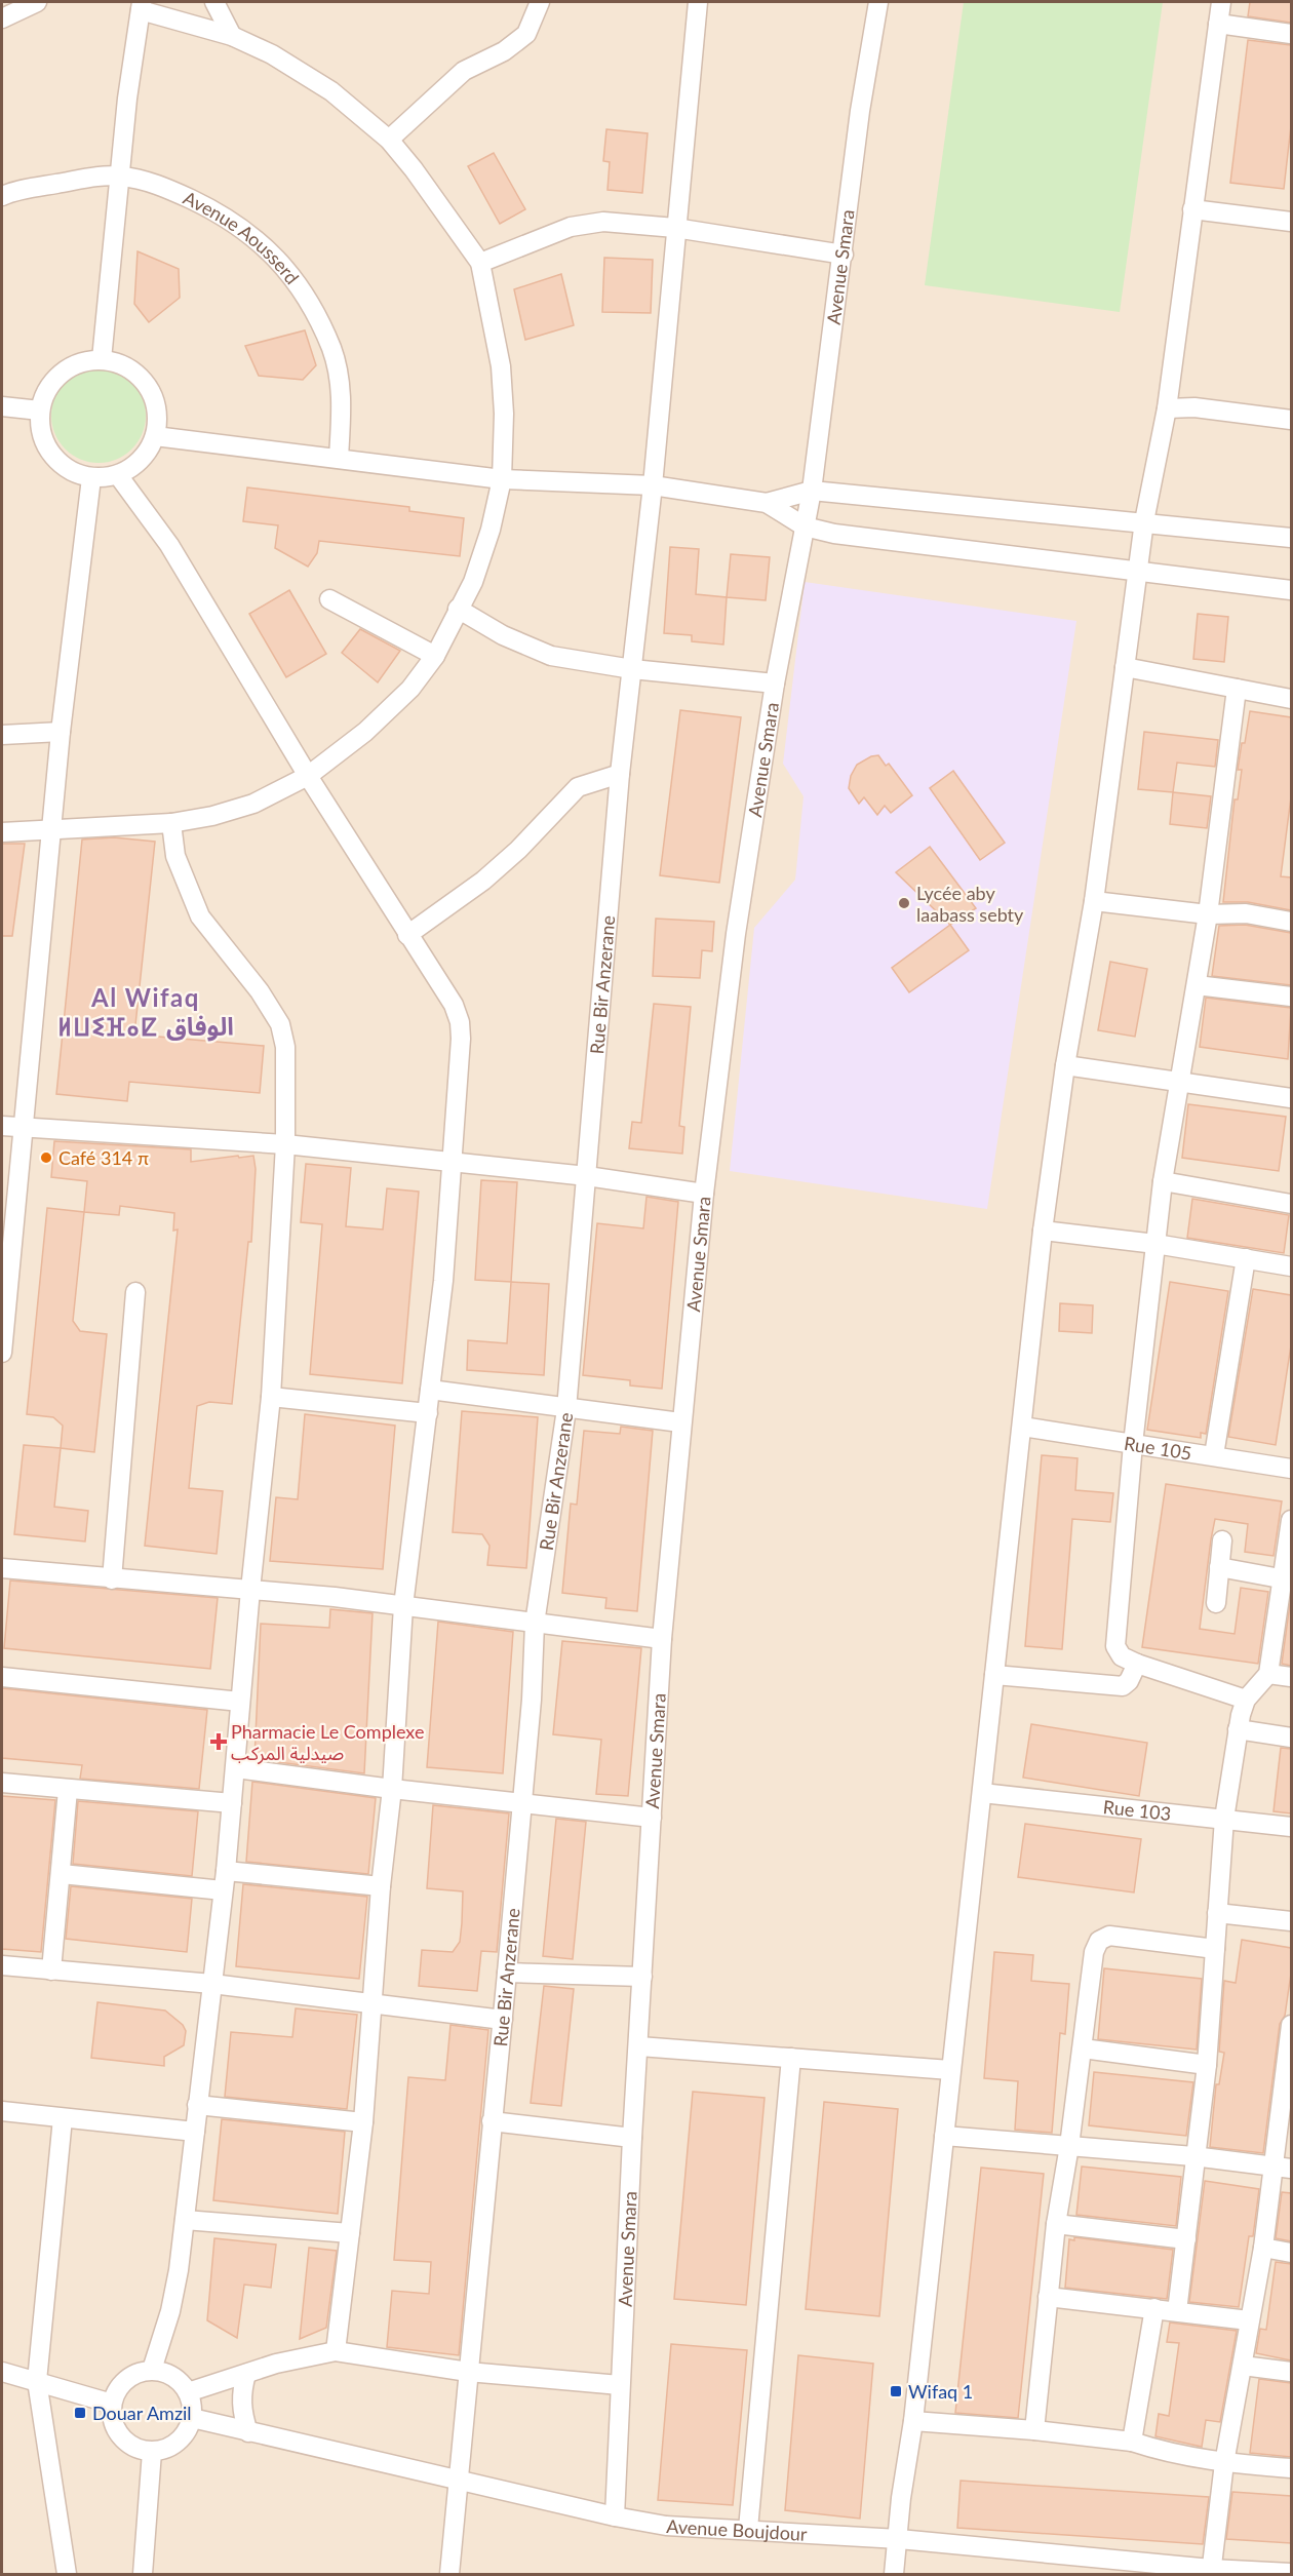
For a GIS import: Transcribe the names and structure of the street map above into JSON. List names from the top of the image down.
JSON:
{
  "streets": {
    "street": [
      "Avenue Aousserd",
      "Avenue Smara",
      "Rue Bir Anzerane",
      "Rue 105",
      "Rue 103",
      "Avenue Boujdour"
    ]
  },
  "crossings": [
    ["Avenue Smara", "Avenue Boujdour"],
    ["Rue Bir Anzerane", "Avenue Boujdour"]
  ],
  "districts": ["Al Wifaq ⵍⵡⵉⴼⴰⵇ الوفاق"],
  "places": {
    "other": ["Lycée aby laabass sebty", "Café 314 π"],
    "health": ["Pharmacie Le Complexe صيدلية المركب"],
    "transit": ["Wifaq 1", "Douar Amzil"]
  }
}
